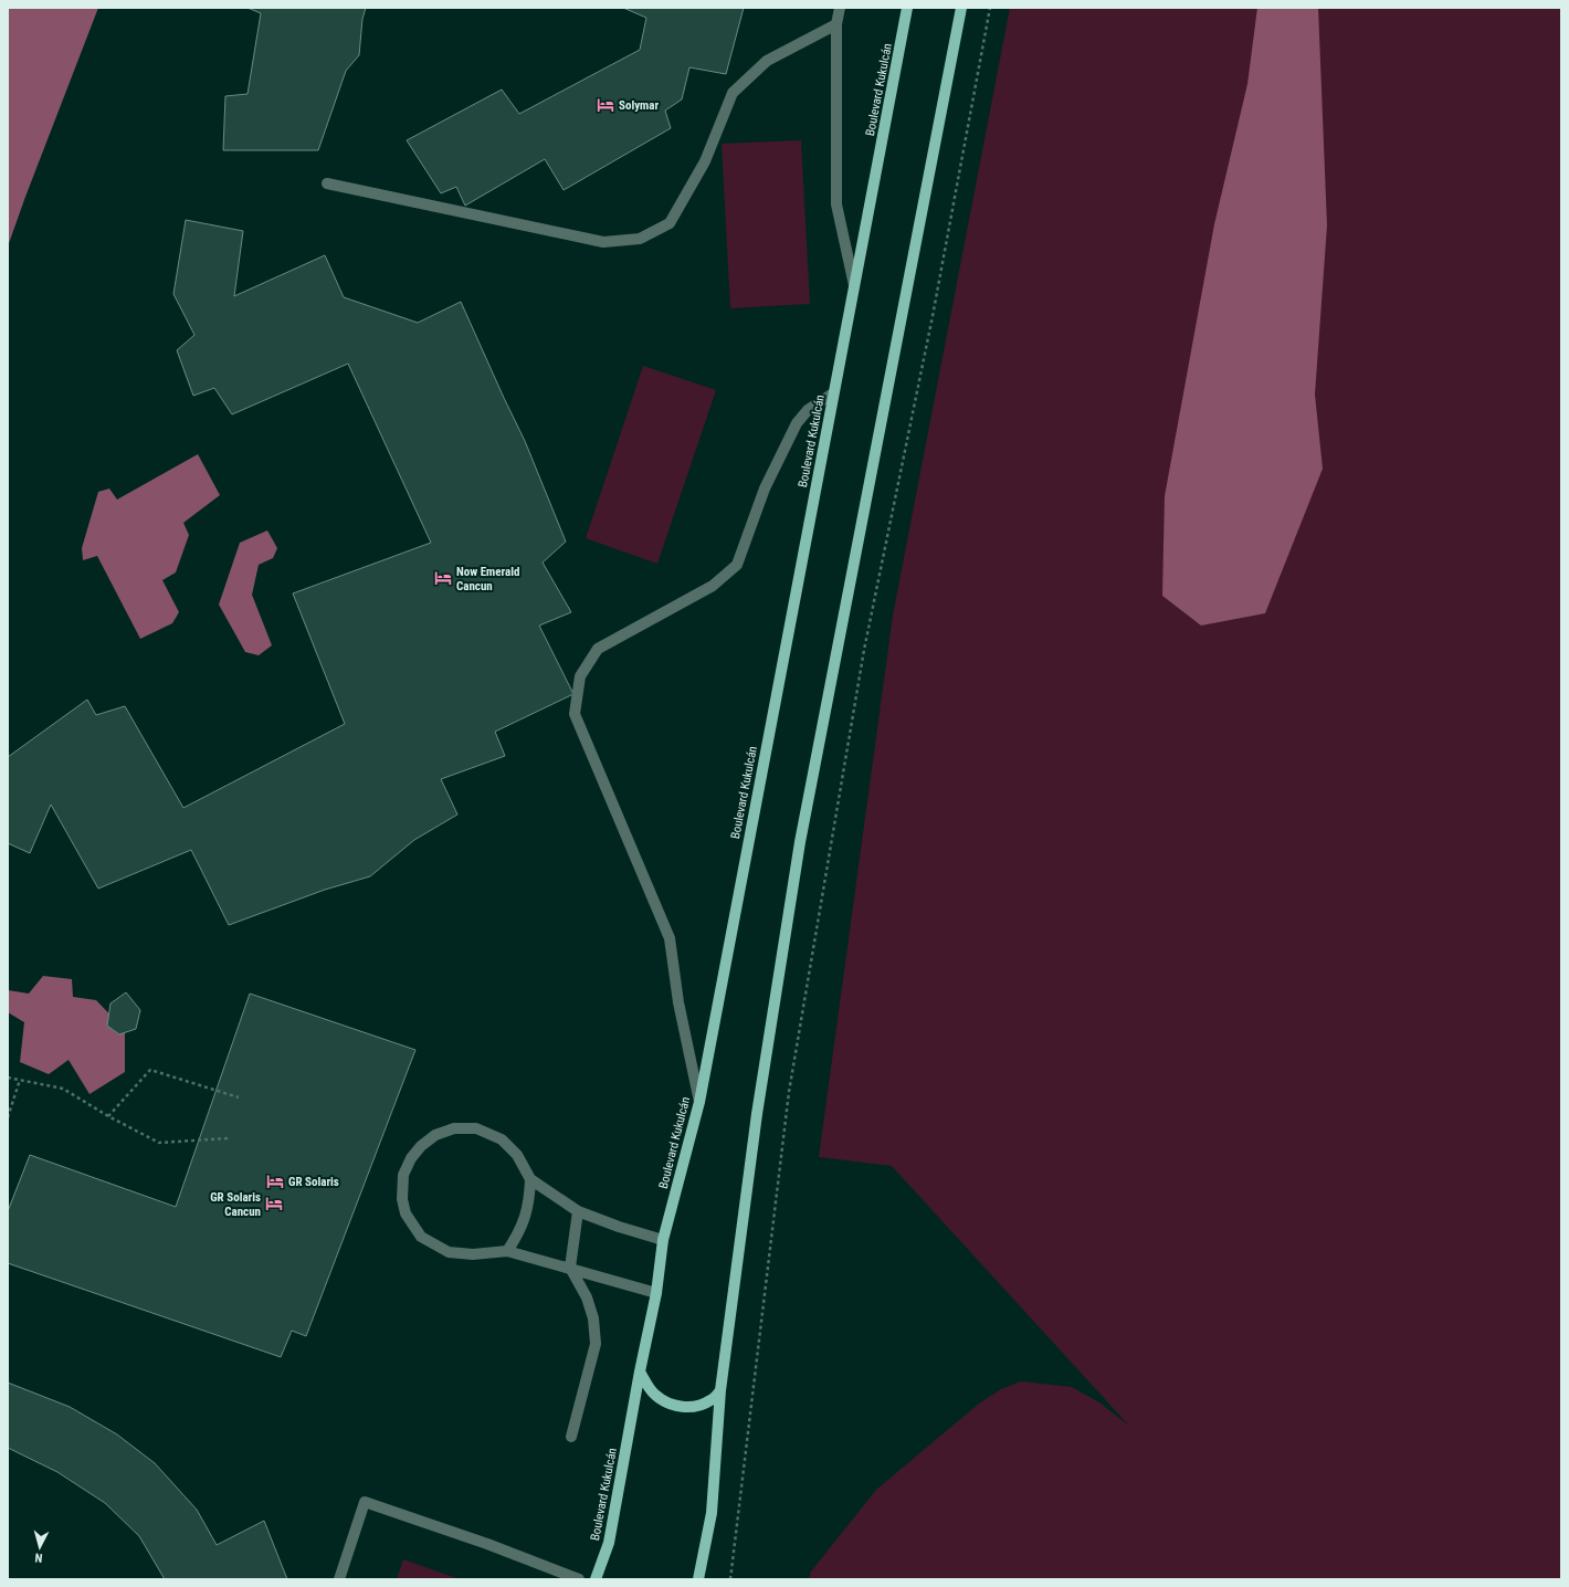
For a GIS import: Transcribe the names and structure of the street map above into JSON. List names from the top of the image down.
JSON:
{
  "streets": {
    "main road": ["Boulevard Kukulcán"]
  },
  "places": {
    "hotel": [
      "Solymar",
      "Now Emerald Cancun",
      "GR Solaris",
      "GR Solaris Cancun"
    ]
  },
  "north": "bottom"
}
